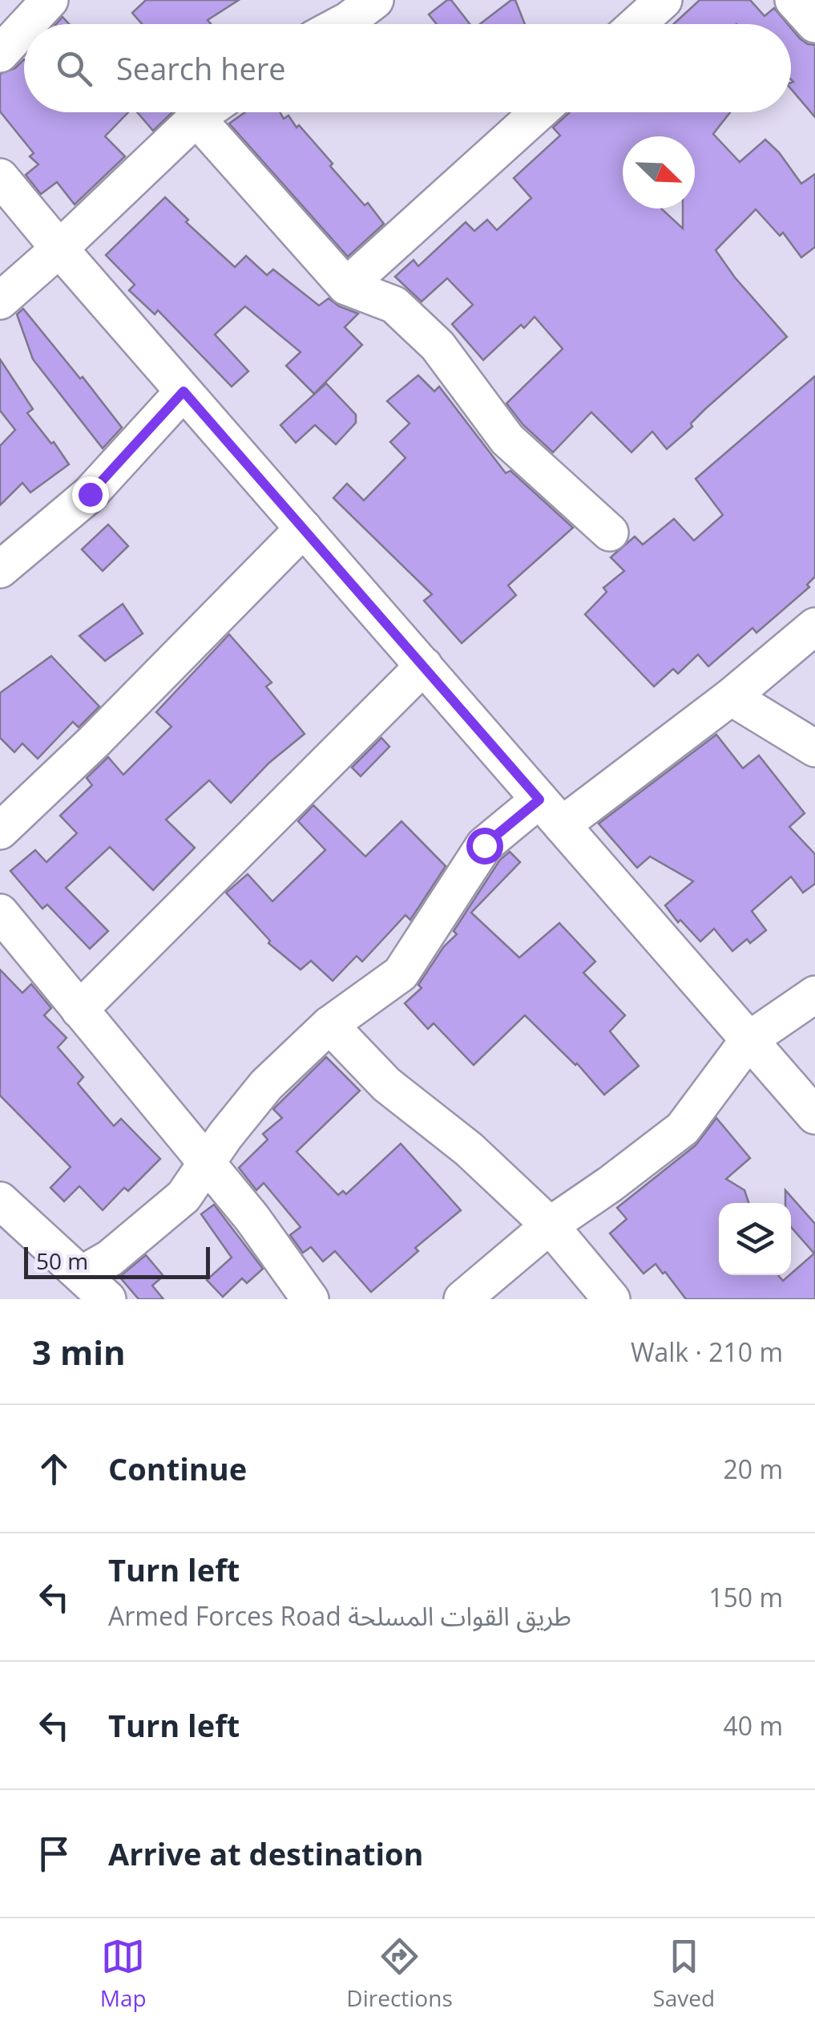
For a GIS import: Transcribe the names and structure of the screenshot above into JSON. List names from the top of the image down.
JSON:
{
  "scale_bar": "50 m",
  "north": "bottom right",
  "page": {
    "search": "Search here",
    "scale": "50 m",
    "heading": ["3 min", "Walk · 210 m"],
    "list": [
      ["Continue", "20 m"],
      ["Turn left", "Armed Forces Road طريق القوات المسلحة", "150 m"],
      ["Turn left", "40 m"],
      "Arrive at destination"
    ],
    "nav": ["Map", "Directions", "Saved"]
  }
}
